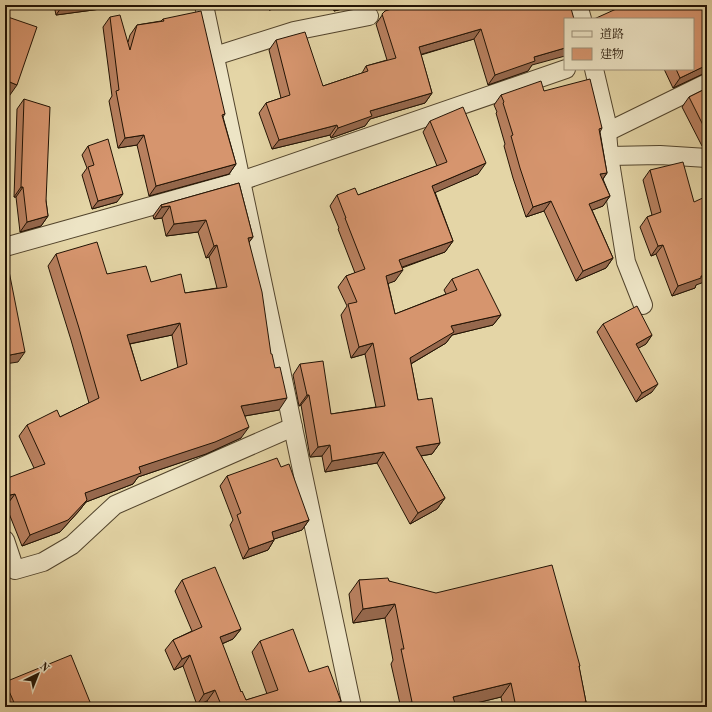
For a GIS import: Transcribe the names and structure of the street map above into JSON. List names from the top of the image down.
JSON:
{
  "legend": ["道路", "建物"],
  "north": "top right"
}
